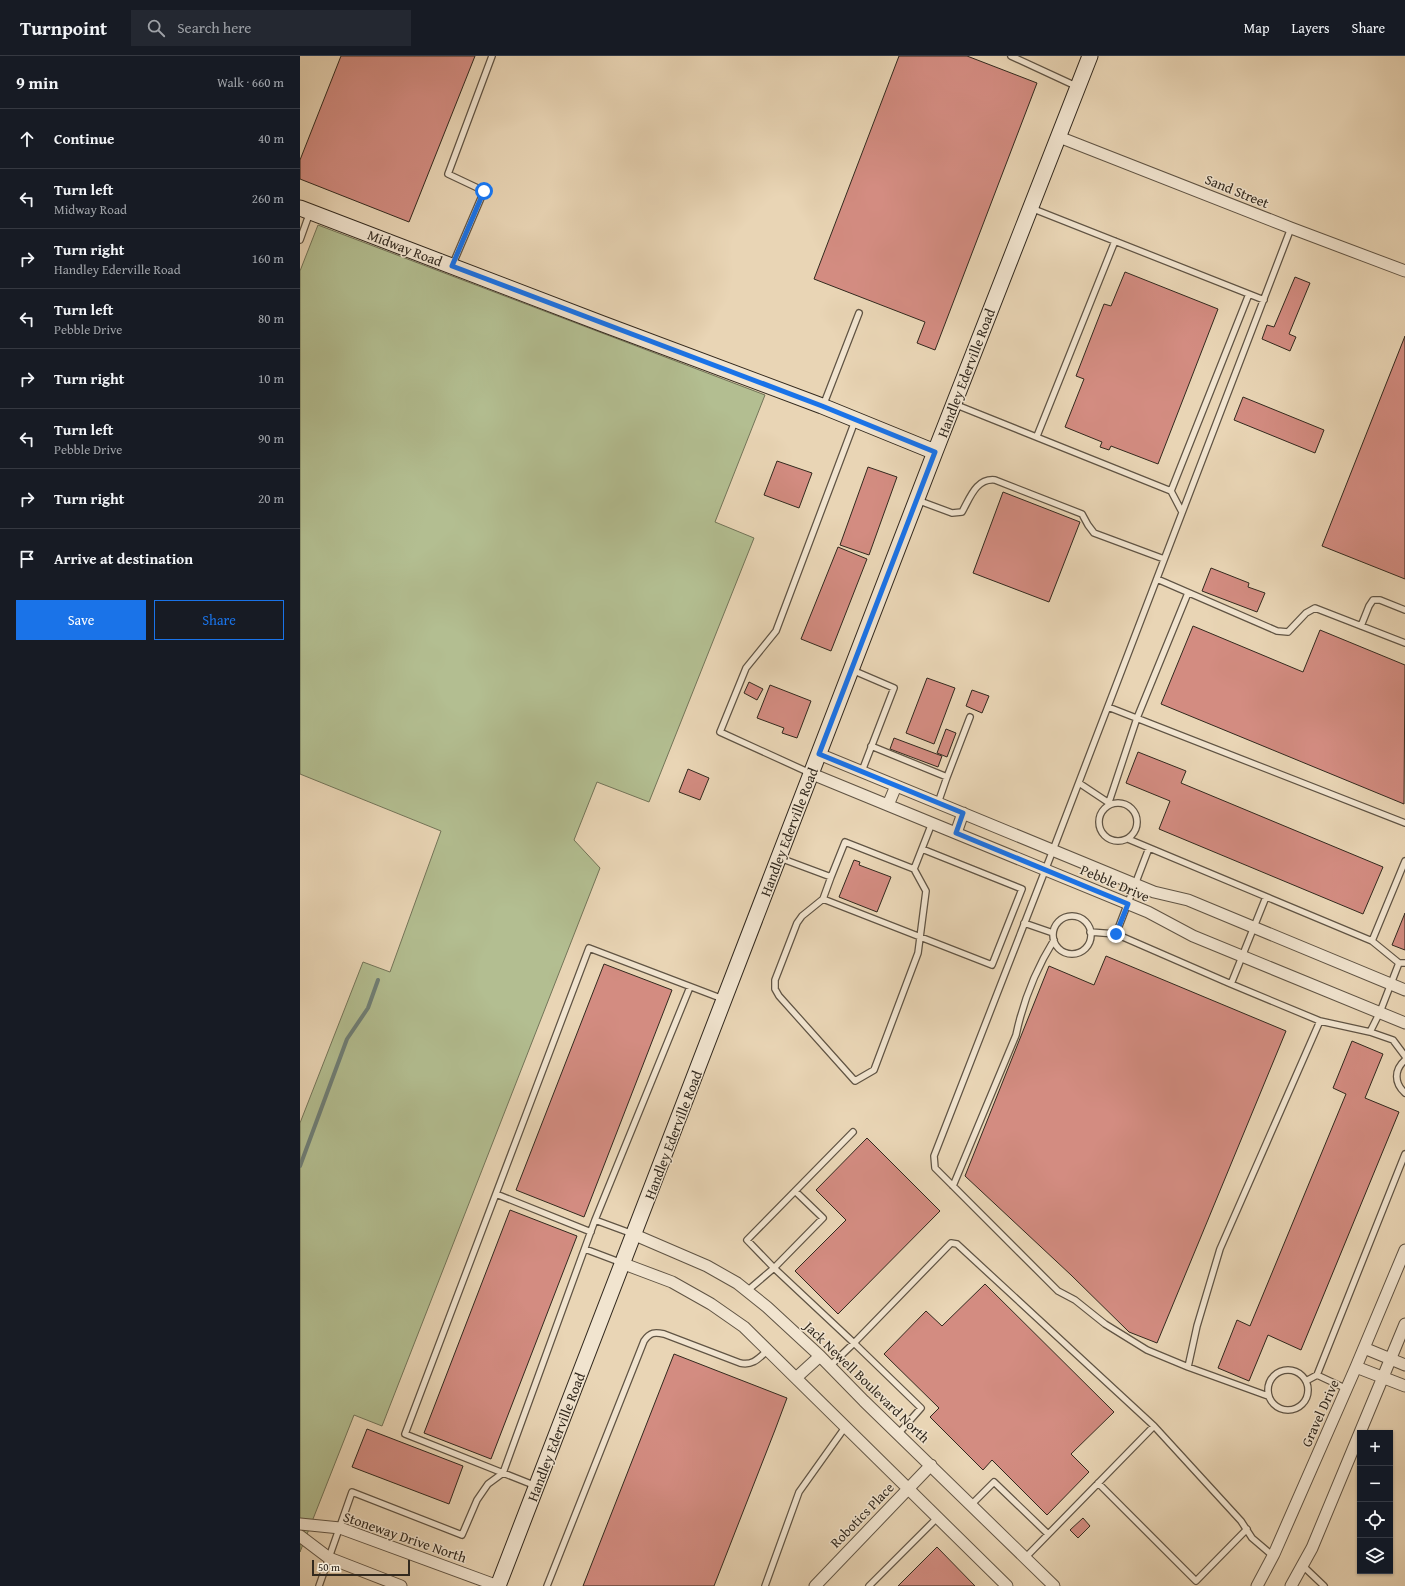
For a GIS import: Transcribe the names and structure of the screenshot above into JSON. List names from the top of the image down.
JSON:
{
  "streets": {
    "main road": ["Midway Road", "Handley Ederville Road"],
    "street": [
      "Sand Street",
      "Pebble Drive",
      "Jack Newell Boulevard North",
      "Gravel Drive",
      "Robotics Place",
      "Stoneway Drive North"
    ]
  },
  "crossings": [
    ["Sand Street", "Handley Ederville Road"],
    ["Midway Road", "Handley Ederville Road"],
    ["Handley Ederville Road", "Pebble Drive"],
    ["Handley Ederville Road", "Jack Newell Boulevard North"],
    ["Handley Ederville Road", "Stoneway Drive North"],
    ["Jack Newell Boulevard North", "Robotics Place"]
  ],
  "scale_bar": "50 m",
  "page": {
    "header": "Turnpoint",
    "search": "Search here",
    "nav": ["Map", "Layers", "Share"],
    "heading": ["9 min", "Walk · 660 m"],
    "list": [
      ["Continue", "40 m"],
      ["Turn left", "Midway Road", "260 m"],
      ["Turn right", "Handley Ederville Road", "160 m"],
      ["Turn left", "Pebble Drive", "80 m"],
      ["Turn right", "10 m"],
      ["Turn left", "Pebble Drive", "90 m"],
      ["Turn right", "20 m"],
      "Arrive at destination"
    ],
    "buttons": ["Save", "Share"],
    "map_buttons": ["+", "−"],
    "scale": "50 m"
  }
}
